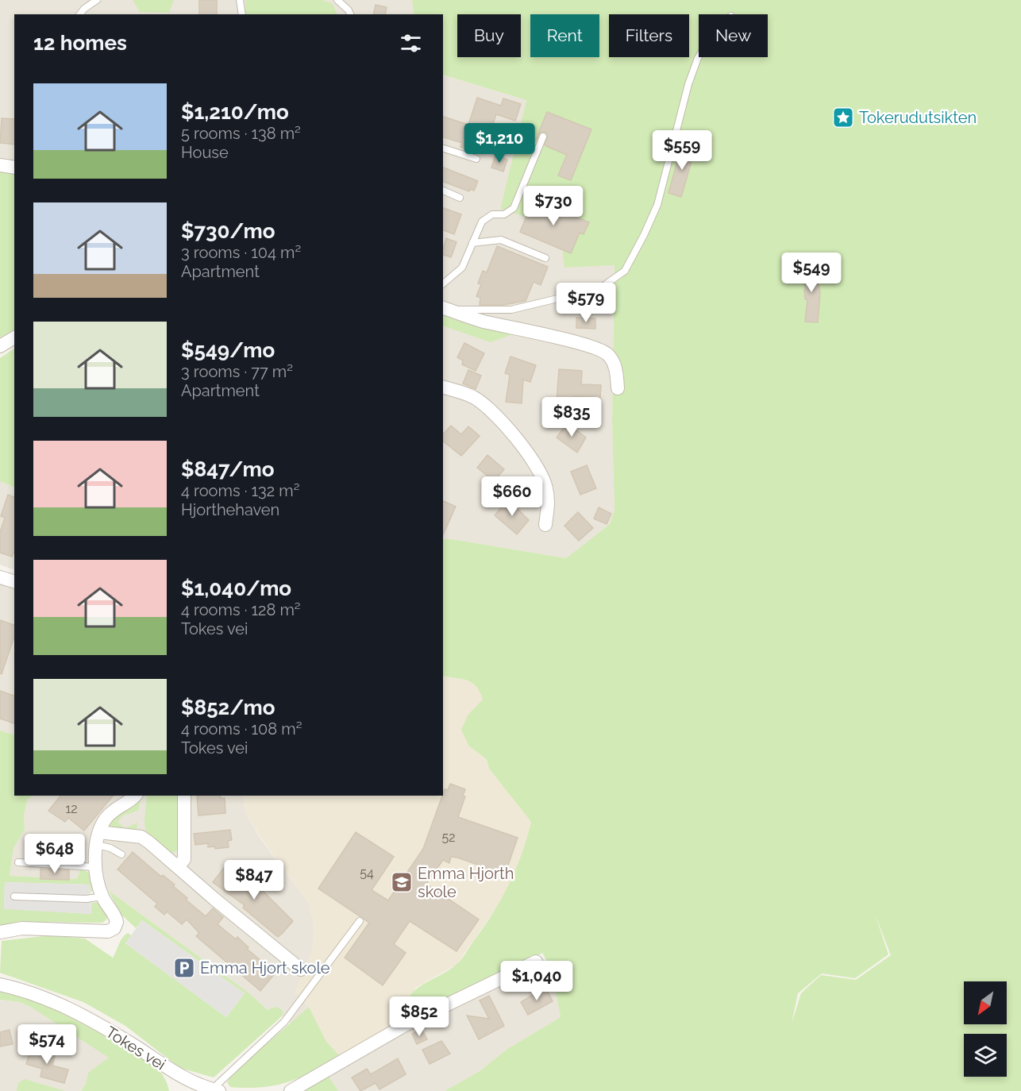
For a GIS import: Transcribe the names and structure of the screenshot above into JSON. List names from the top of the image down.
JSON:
{
  "streets": {
    "street": ["Tokes vei"]
  },
  "places": {
    "place": ["Tokerudutsikten"],
    "school or university": ["Emma Hjorth skole"],
    "parking": ["Emma Hjort skole"]
  },
  "house_numbers": ["12", "52", "54"],
  "north": "bottom left",
  "page": {
    "chip": [
      "Buy",
      "Rent",
      "Filters",
      "New"
    ],
    "heading": "12 homes",
    "list": [
      {
        "name": "$1,210/mo",
        "note": "5 rooms · 138 m² · House"
      },
      {
        "name": "$730/mo",
        "note": "3 rooms · 104 m² · Apartment"
      },
      {
        "name": "$549/mo",
        "note": "3 rooms · 77 m² · Apartment"
      },
      {
        "name": "$847/mo",
        "note": "4 rooms · 132 m² · Hjorthehaven"
      },
      {
        "name": "$1,040/mo",
        "note": "4 rooms · 128 m² · Tokes vei"
      },
      {
        "name": "$852/mo",
        "note": "4 rooms · 108 m² · Tokes vei"
      }
    ],
    "price": [
      "$1,210",
      "$559",
      "$730",
      "$549",
      "$579",
      "$835",
      "$660",
      "$648",
      "$847",
      "$1,040",
      "$852",
      "$574"
    ]
  }
}
